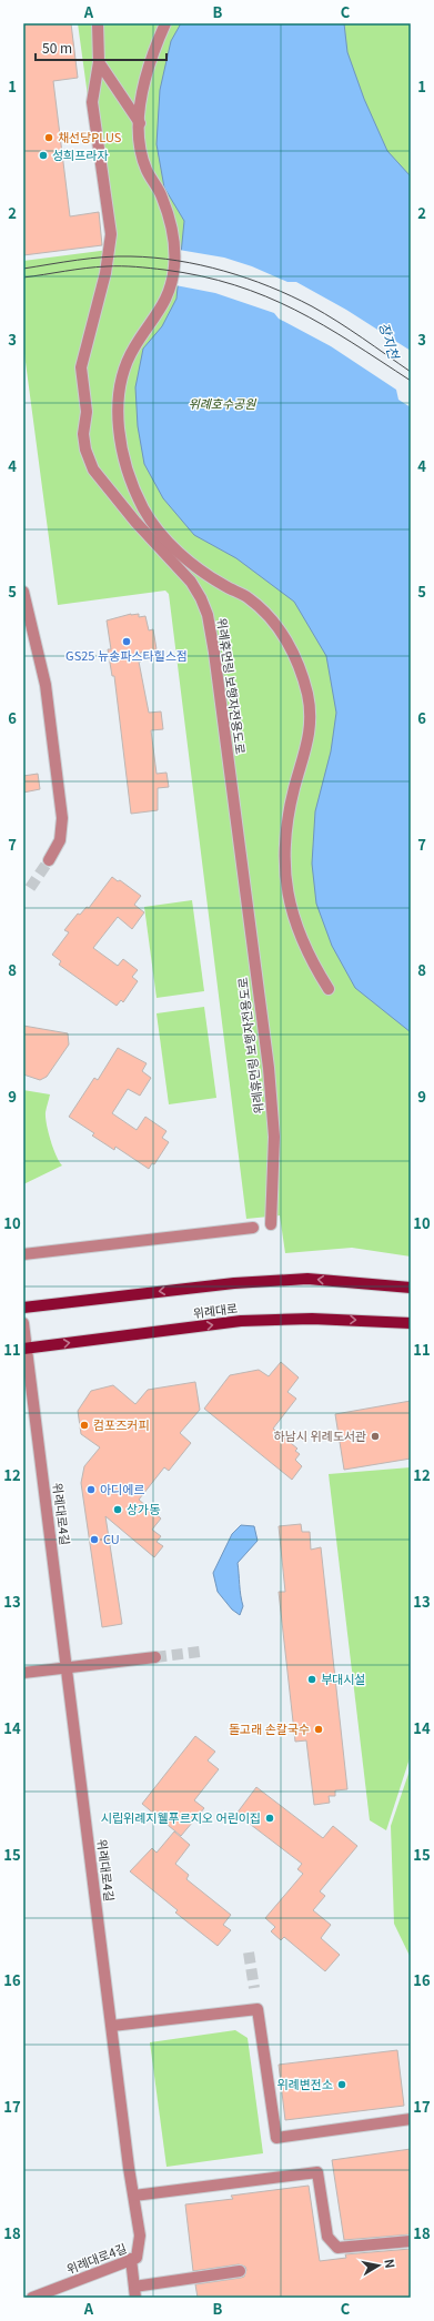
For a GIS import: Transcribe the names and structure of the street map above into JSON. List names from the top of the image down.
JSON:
{
  "streets": {
    "main road": ["위례대로"],
    "street": ["위례휴먼링 보행자전용도로", "위례대로4길"]
  },
  "crossings": [
    ["위례대로", "위례대로4길"]
  ],
  "water": ["장지천"],
  "parks": ["위례호수공원"],
  "places": [
    "채선당PLUS",
    "성희프라자",
    "GS25 뉴송파스타힐스점",
    "컴포즈커피",
    "하남시 위례도서관",
    "아디에르",
    "상가동",
    "CU",
    "부대시설",
    "돌고래 손칼국수",
    "시립위례지웰푸르지오 어린이집",
    "위례변전소"
  ],
  "scale_bar": "50 m",
  "north": "right",
  "grid": {
    "columns": ["A", "B", "C"],
    "rows": [
      "1",
      "2",
      "3",
      "4",
      "5",
      "6",
      "7",
      "8",
      "9",
      "10",
      "11",
      "12",
      "13",
      "14",
      "15",
      "16",
      "17",
      "18"
    ]
  }
}
